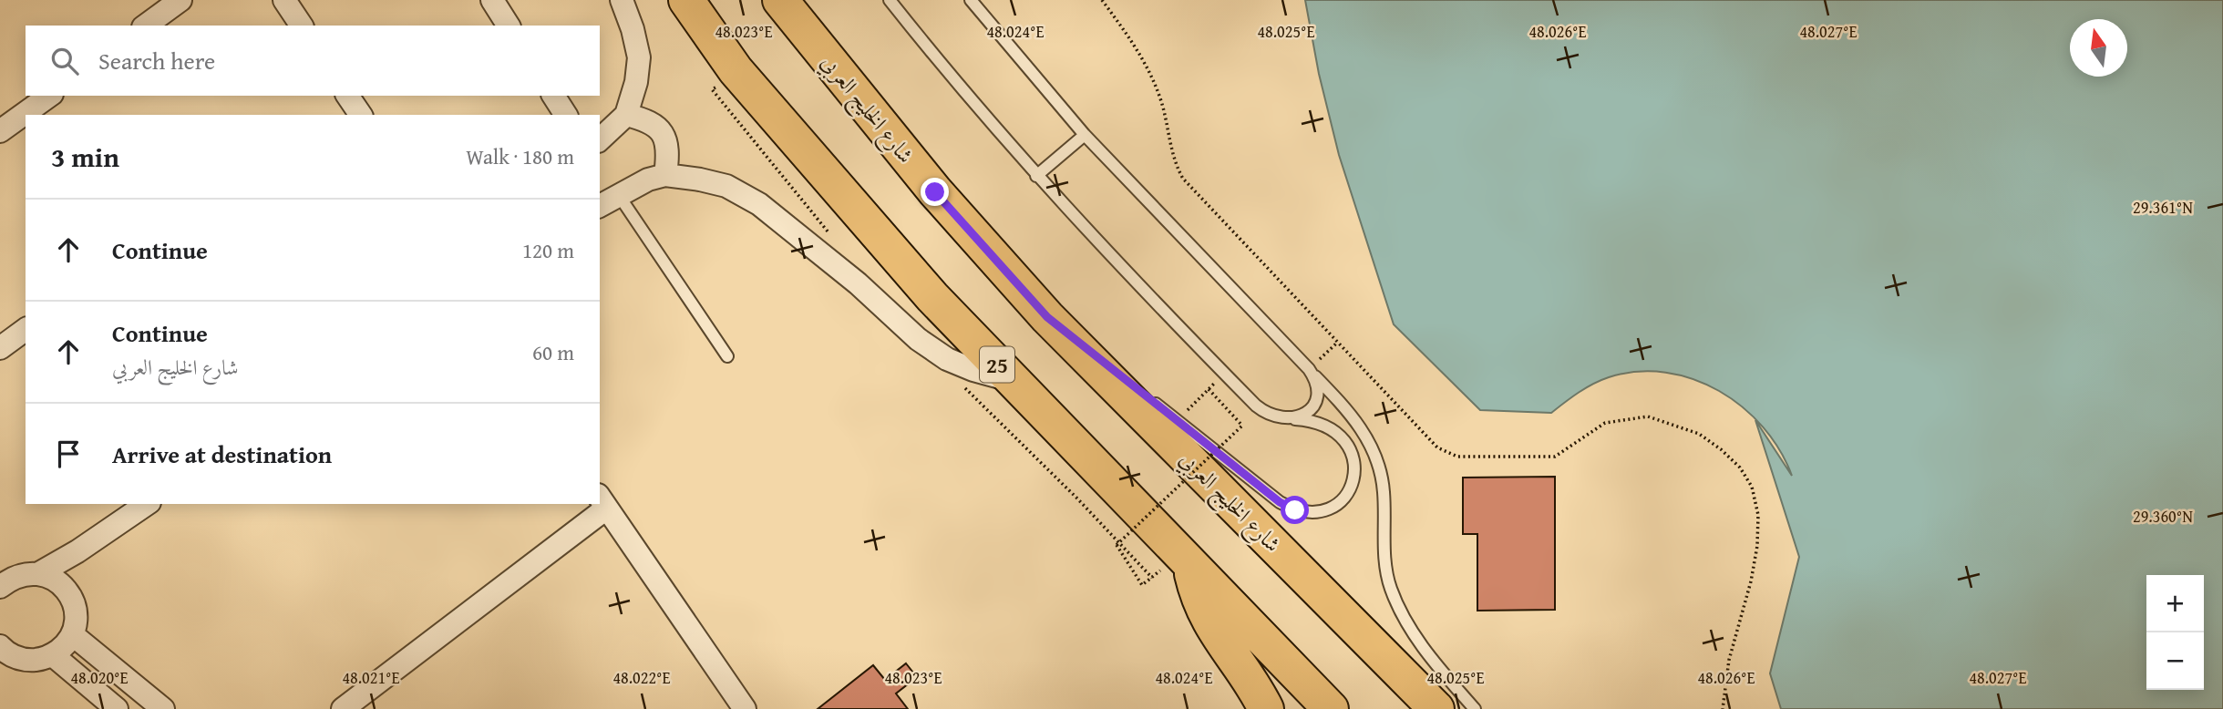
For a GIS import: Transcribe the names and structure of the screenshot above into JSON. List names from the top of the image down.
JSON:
{
  "streets": {
    "main road": ["شارع الخليج العربي", "25"]
  },
  "north": "top",
  "page": {
    "search": "Search here",
    "heading": ["3 min", "Walk · 180 m"],
    "list": [
      ["Continue", "120 m"],
      ["Continue", "شارع الخليج العربي", "60 m"],
      "Arrive at destination"
    ],
    "map_buttons": ["+", "−"]
  },
  "coordinates": [
    "48.023°E",
    "48.026°E",
    "48.024°E",
    "48.025°E",
    "48.027°E",
    "29.361°N",
    "29.360°N",
    "48.020°E",
    "48.021°E",
    "48.022°E"
  ]
}
